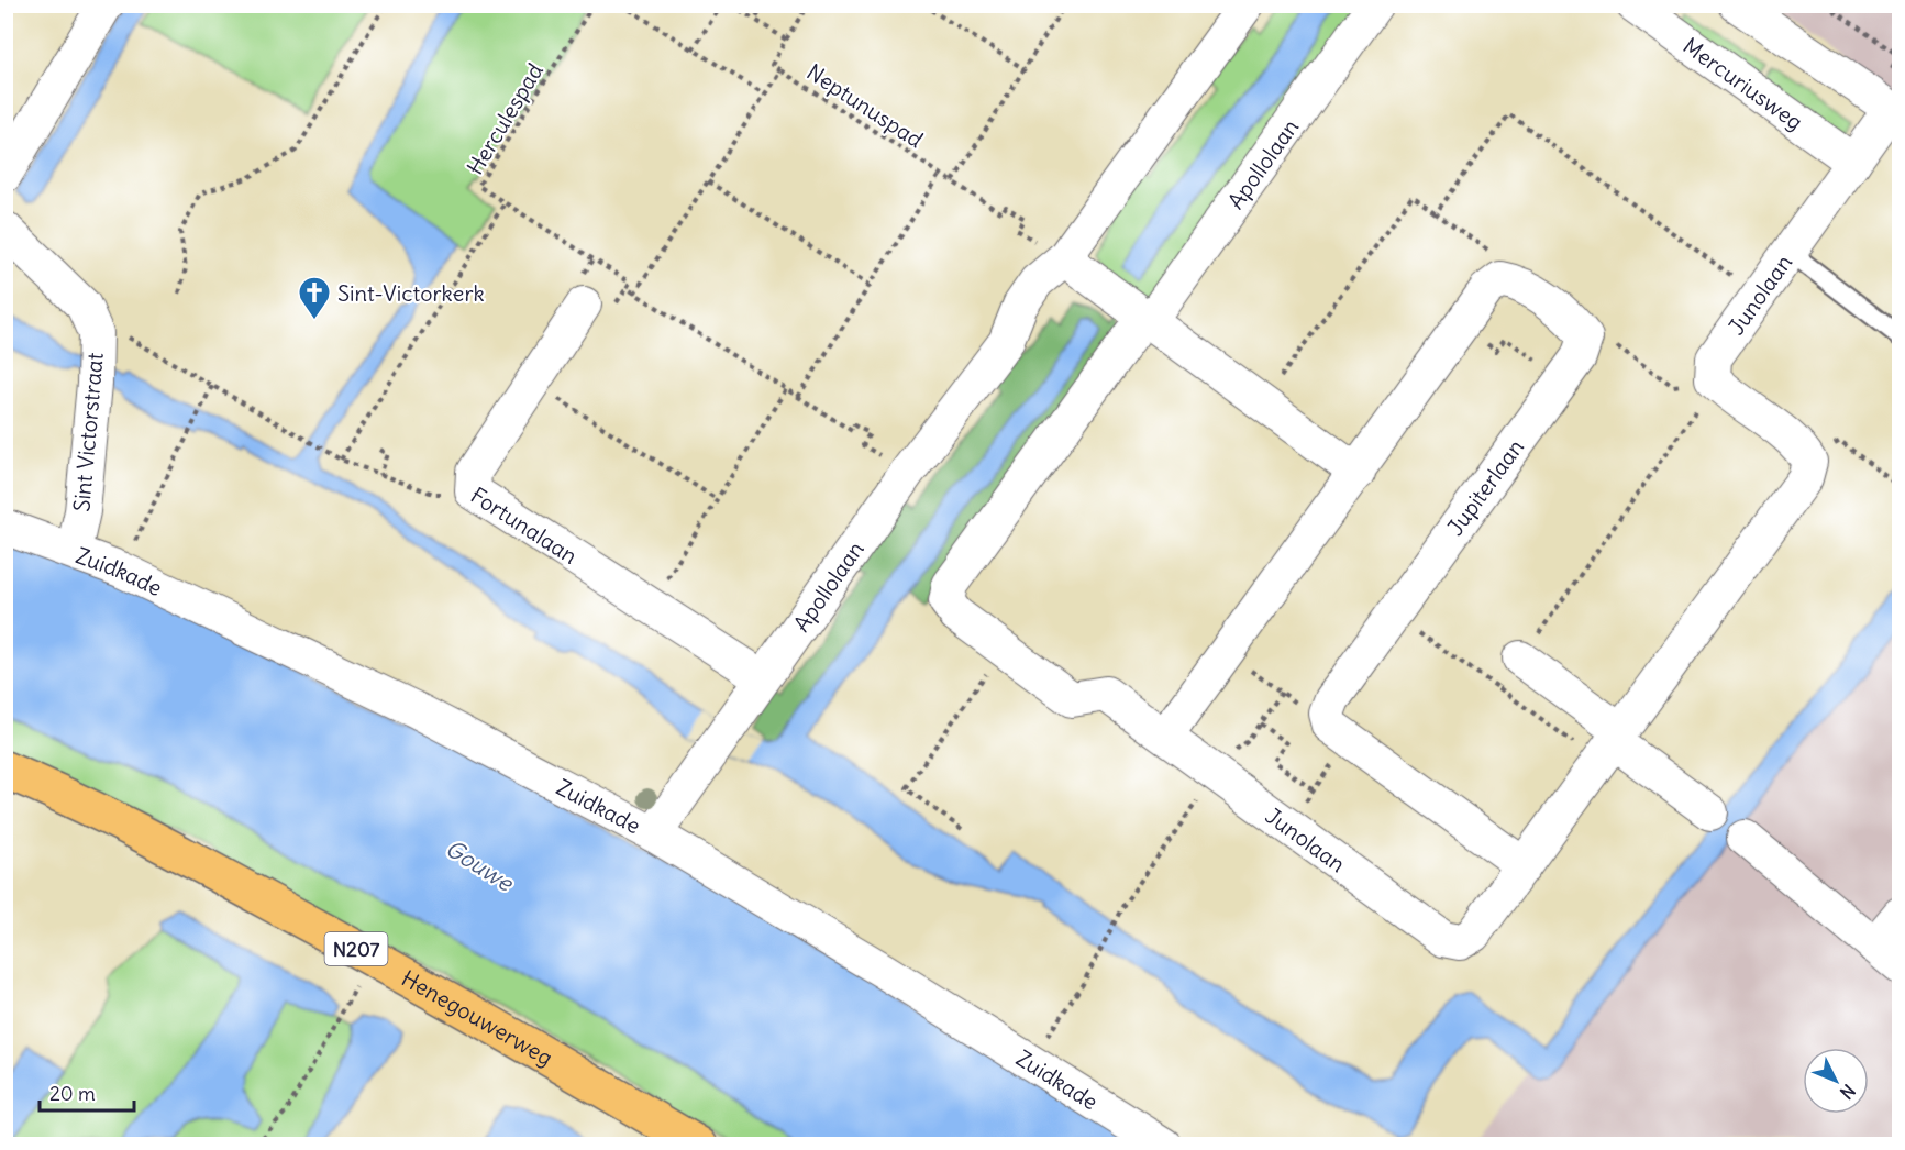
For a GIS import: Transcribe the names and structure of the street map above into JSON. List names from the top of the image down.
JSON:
{
  "streets": {
    "main road": ["N207", "Henegouwerweg"],
    "street": [
      "Mercuriusweg",
      "Apollolaan",
      "Junolaan",
      "Sint Victorstraat",
      "Jupiterlaan",
      "Fortunalaan",
      "Zuidkade"
    ],
    "path": ["Neptunuspad", "Herculespad"]
  },
  "crossings": [
    ["Mercuriusweg", "Junolaan"],
    ["Neptunuspad", "Apollolaan"],
    ["Herculespad", "Apollolaan"],
    ["Apollolaan", "Junolaan"],
    ["Apollolaan", "Fortunalaan"],
    ["Apollolaan", "Zuidkade"],
    ["Sint Victorstraat", "Zuidkade"]
  ],
  "water": ["Gouwe"],
  "places": {
    "church": ["Sint-Victorkerk"]
  },
  "scale_bar": "20 m",
  "north": "bottom right"
}
